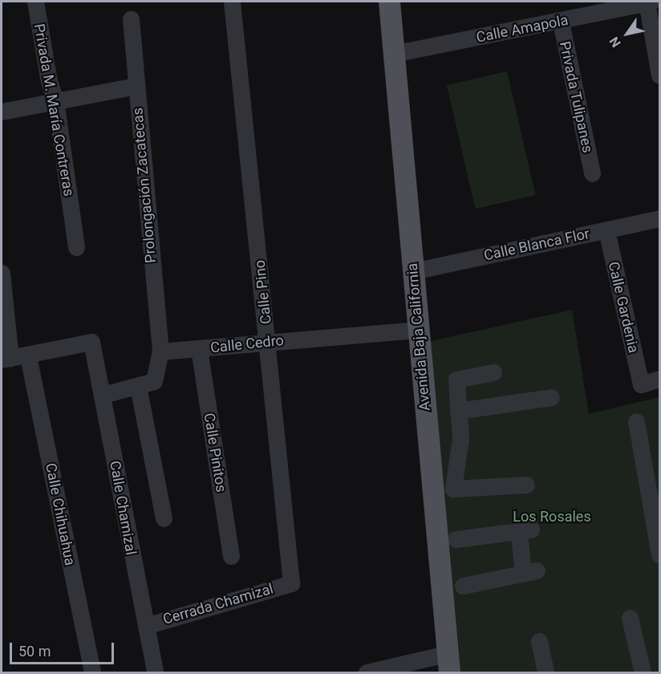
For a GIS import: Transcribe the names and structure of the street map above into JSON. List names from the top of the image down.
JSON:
{
  "streets": {
    "main road": ["Avenida Baja California"],
    "street": [
      "Calle Amapola",
      "Privada Tulipanes",
      "Privada M. María Contreras",
      "Prolongación Zacatecas",
      "Calle Blanca Flor",
      "Calle Pino",
      "Calle Gardenia",
      "Calle Cedro",
      "Calle Pinitos",
      "Calle Chamizal",
      "Calle Chihuahua",
      "Cerrada Chamizal"
    ]
  },
  "crossings": [
    ["Calle Amapola", "Privada Tulipanes"],
    ["Calle Amapola", "Avenida Baja California"],
    ["Prolongación Zacatecas", "Calle Cedro"],
    ["Calle Blanca Flor", "Calle Gardenia"],
    ["Calle Blanca Flor", "Avenida Baja California"],
    ["Calle Pino", "Calle Cedro"],
    ["Calle Pino", "Cerrada Chamizal"],
    ["Avenida Baja California", "Calle Cedro"],
    ["Calle Cedro", "Calle Pinitos"],
    ["Calle Chamizal", "Calle Chihuahua"],
    ["Calle Chamizal", "Cerrada Chamizal"]
  ],
  "parks": ["Los Rosales"],
  "scale_bar": "50 m",
  "north": "bottom left"
}
